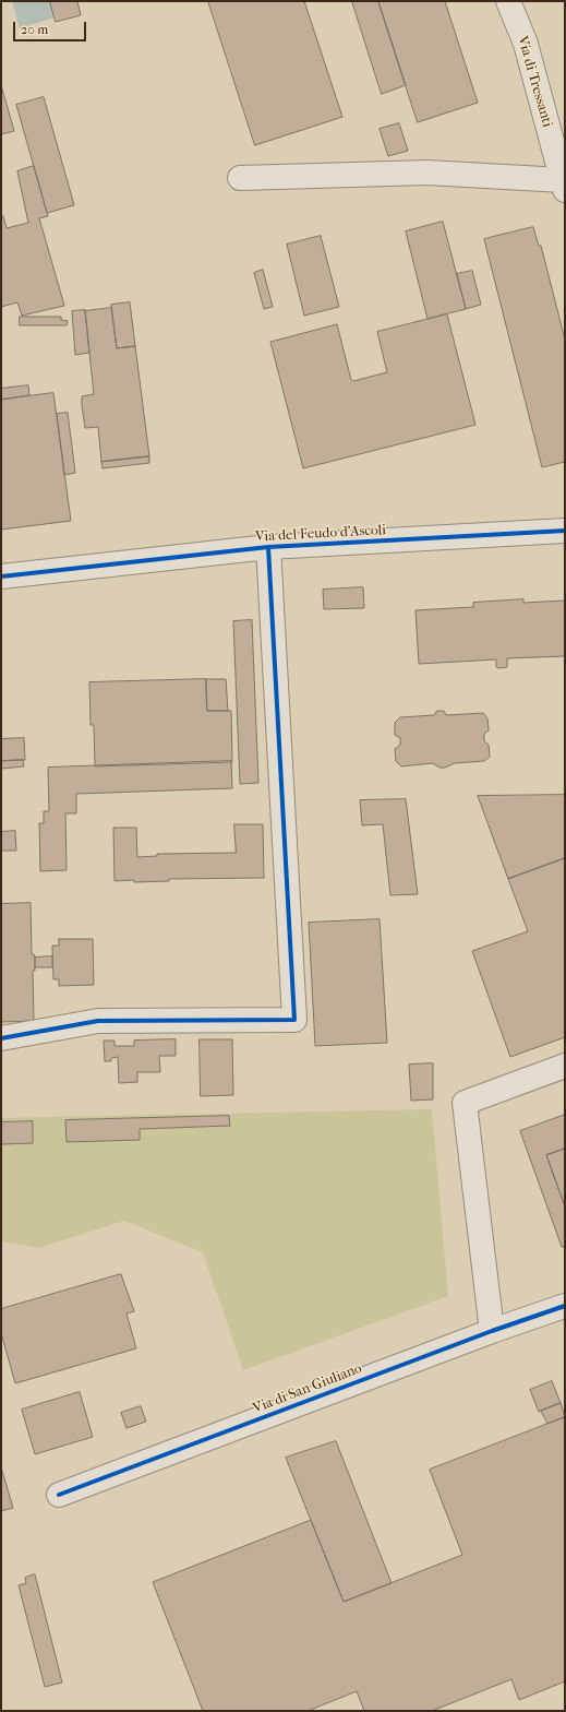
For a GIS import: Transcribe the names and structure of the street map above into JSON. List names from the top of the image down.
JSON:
{
  "streets": {
    "street": ["Via di Tressanti", "Via del Feudo d'Ascoli", "Via di San Giuliano"]
  },
  "scale_bar": "20 m"
}
